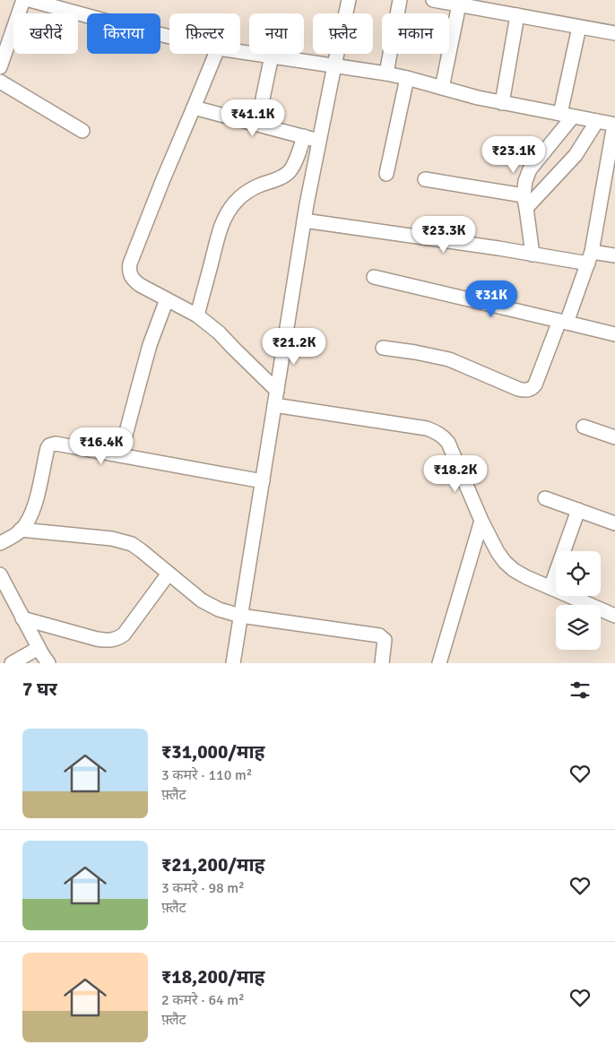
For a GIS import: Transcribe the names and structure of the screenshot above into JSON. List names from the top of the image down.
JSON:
{
  "page": {
    "chip": [
      "खरीदें",
      "किराया",
      "फ़िल्टर",
      "नया",
      "फ़्लैट",
      "मकान"
    ],
    "price": [
      "₹41.1K",
      "₹23.1K",
      "₹23.3K",
      "₹31K",
      "₹21.2K",
      "₹16.4K",
      "₹18.2K"
    ],
    "heading": "7 घर",
    "list": [
      {
        "name": "₹31,000/माह",
        "note": "3 कमरे · 110 m² · फ़्लैट"
      },
      {
        "name": "₹21,200/माह",
        "note": "3 कमरे · 98 m² · फ़्लैट"
      },
      {
        "name": "₹18,200/माह",
        "note": "2 कमरे · 64 m² · फ़्लैट"
      }
    ]
  }
}
